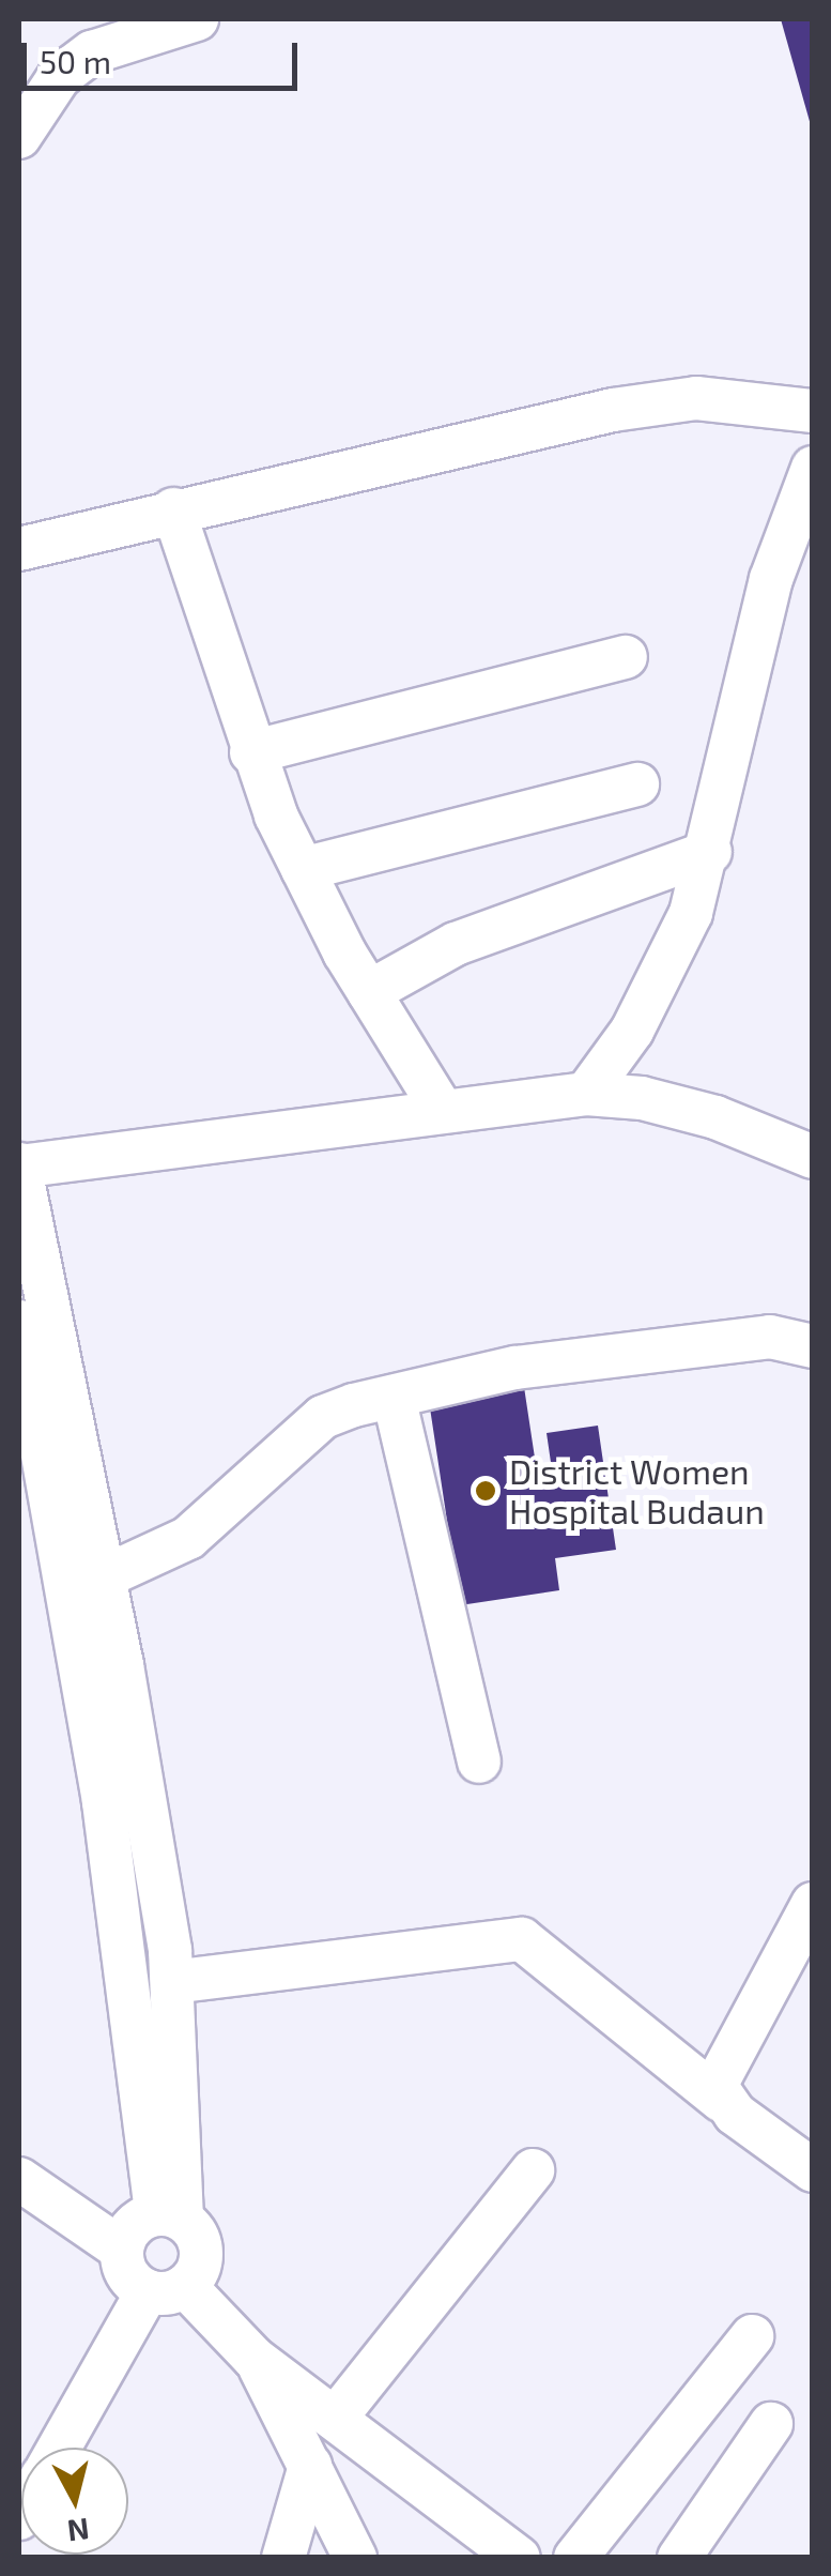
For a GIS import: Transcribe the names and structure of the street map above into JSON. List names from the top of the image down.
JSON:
{
  "places": ["District Women Hospital Budaun"],
  "scale_bar": "50 m",
  "north": "bottom"
}
